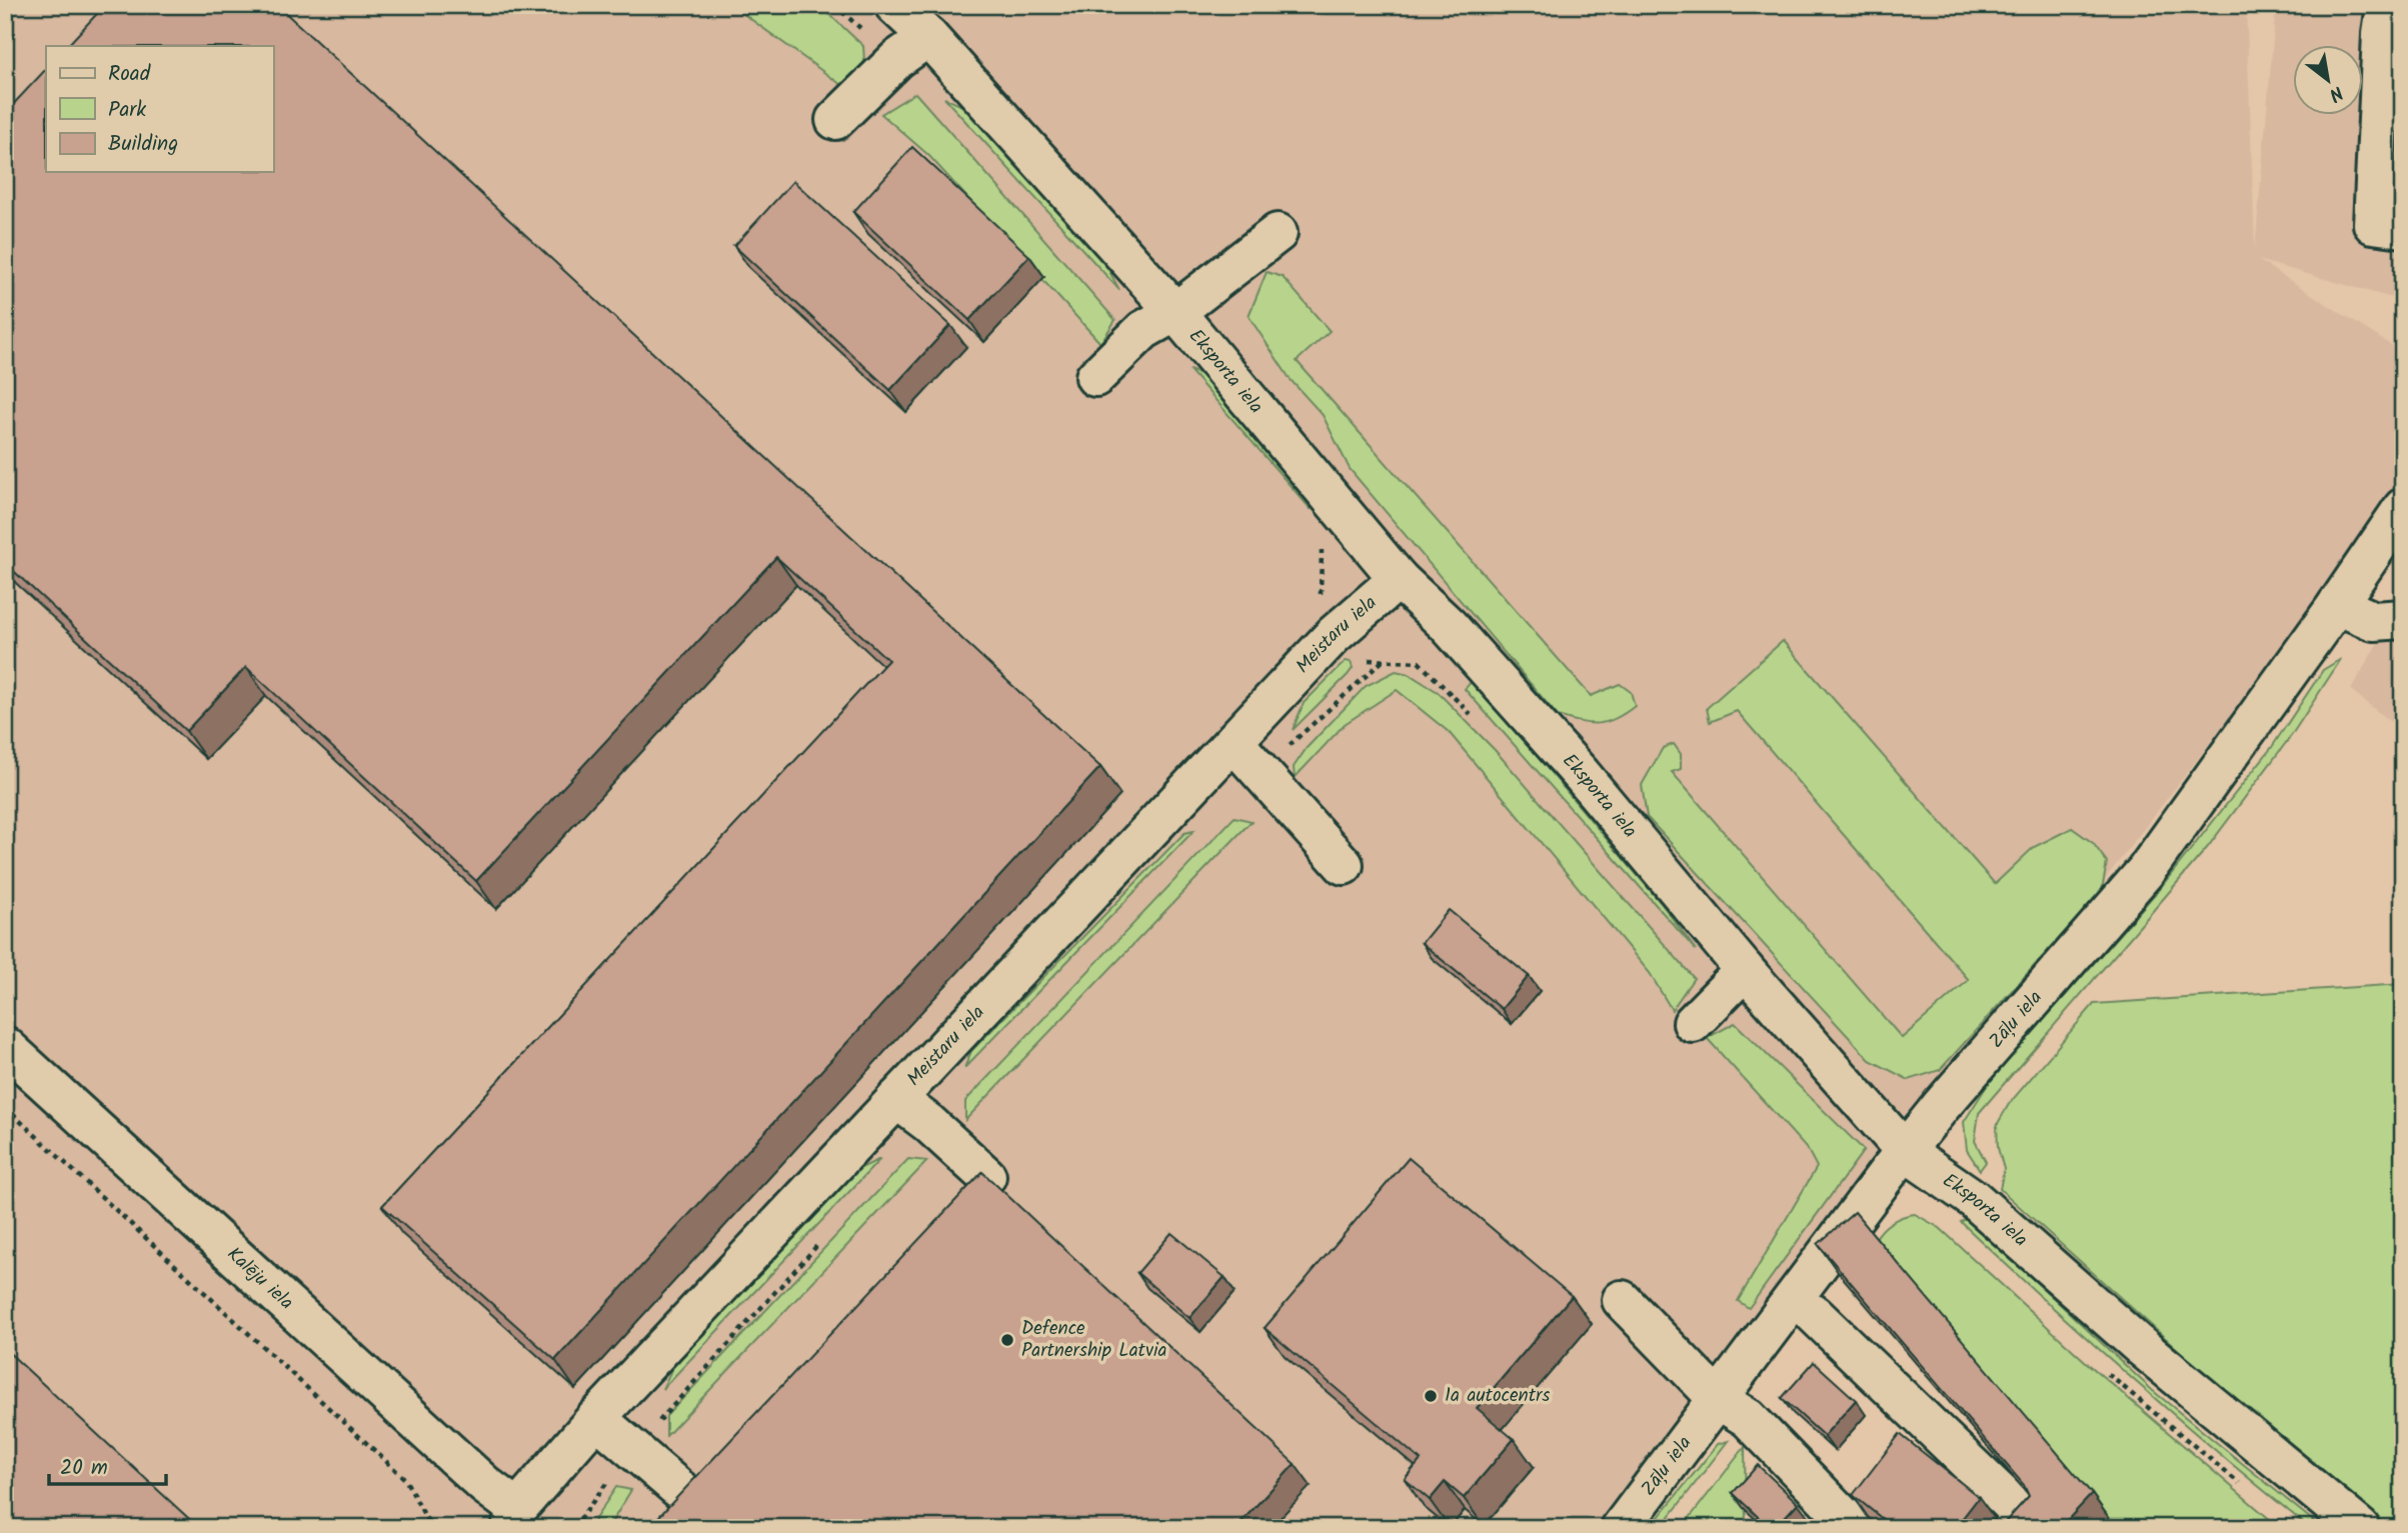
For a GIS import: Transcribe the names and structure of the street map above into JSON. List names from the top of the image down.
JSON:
{
  "streets": {
    "street": [
      "Eksporta iela",
      "Meistaru iela",
      "Zāļu iela",
      "Kalēju iela"
    ]
  },
  "crossings": [
    ["Eksporta iela", "Meistaru iela"],
    ["Eksporta iela", "Zāļu iela"],
    ["Meistaru iela", "Kalēju iela"]
  ],
  "places": ["Defence Partnership Latvia", "1a autocentrs"],
  "legend": ["Road", "Park", "Building"],
  "scale_bar": "20 m",
  "north": "bottom right"
}
